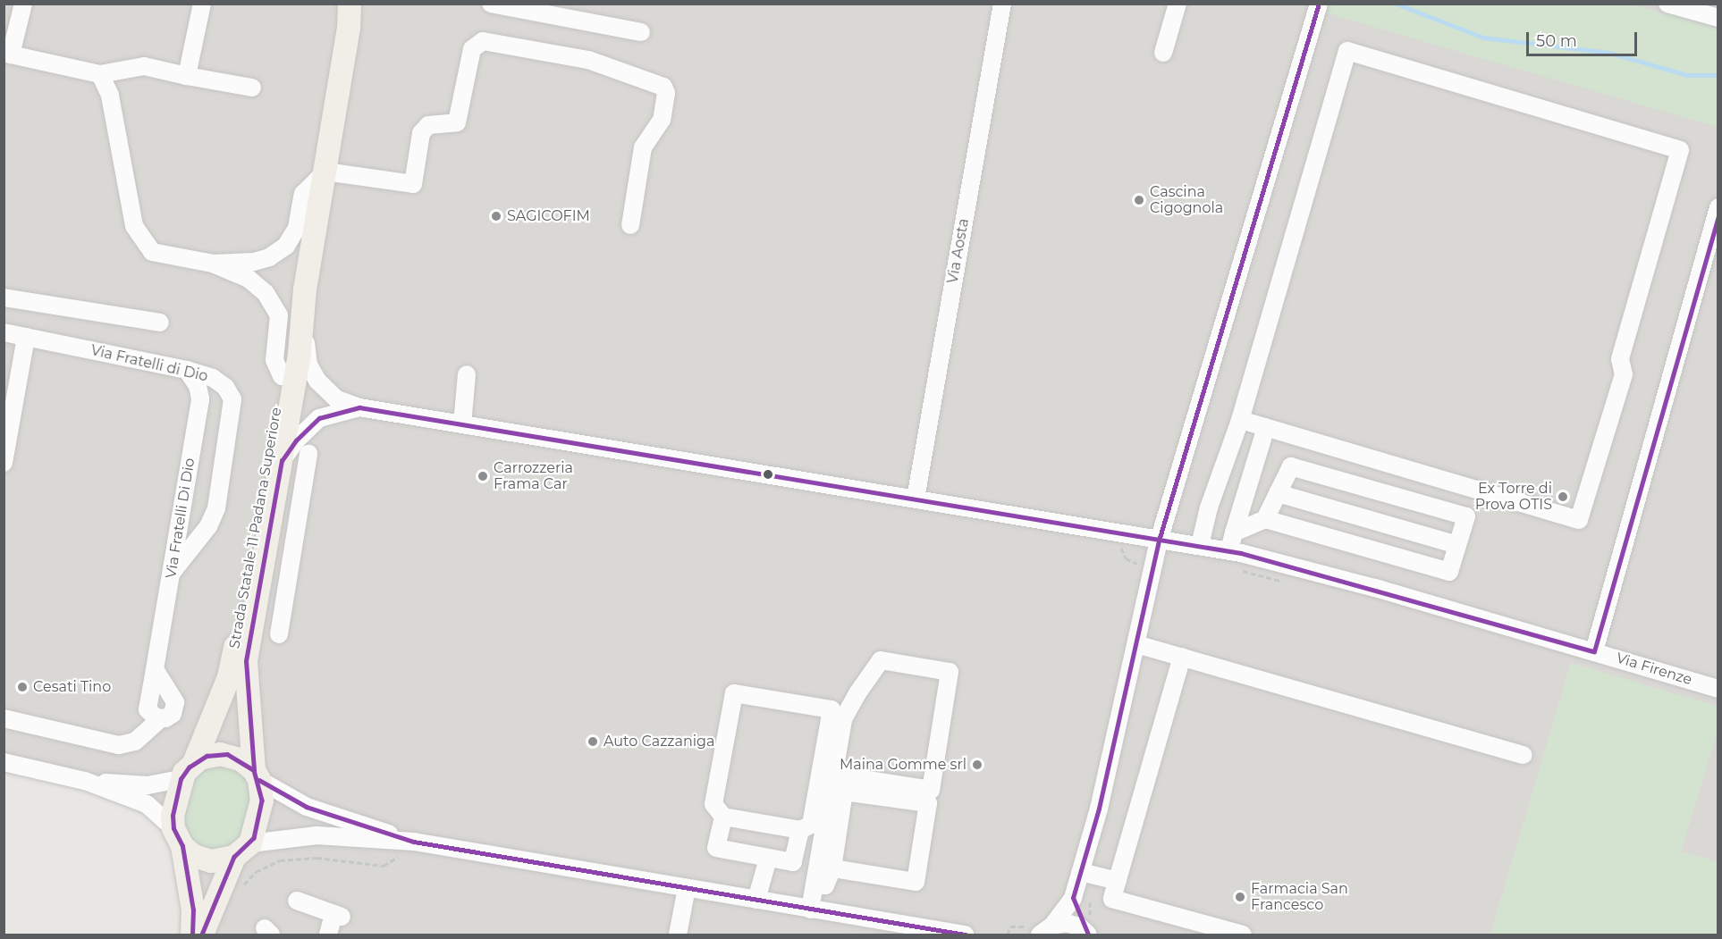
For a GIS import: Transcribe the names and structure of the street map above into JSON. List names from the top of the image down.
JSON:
{
  "streets": {
    "main road": ["Strada Statale 11 Padana Superiore"],
    "street": [
      "Via Aosta",
      "Via Fratelli di Dio",
      "Via Fratelli Di Dio",
      "Via Firenze"
    ]
  },
  "crossings": [
    ["Via Aosta", "Via Firenze"],
    ["Via Fratelli di Dio", "Via Fratelli Di Dio"],
    ["Strada Statale 11 Padana Superiore", "Via Firenze"]
  ],
  "places": [
    "Cascina Cigognola",
    "SAGICOFIM",
    "Carrozzeria Frama Car",
    "Ex Torre di Prova OTIS",
    "Cesati Tino",
    "Auto Cazzaniga",
    "Maina Gomme srl",
    "Farmacia San Francesco"
  ],
  "scale_bar": "50 m"
}
